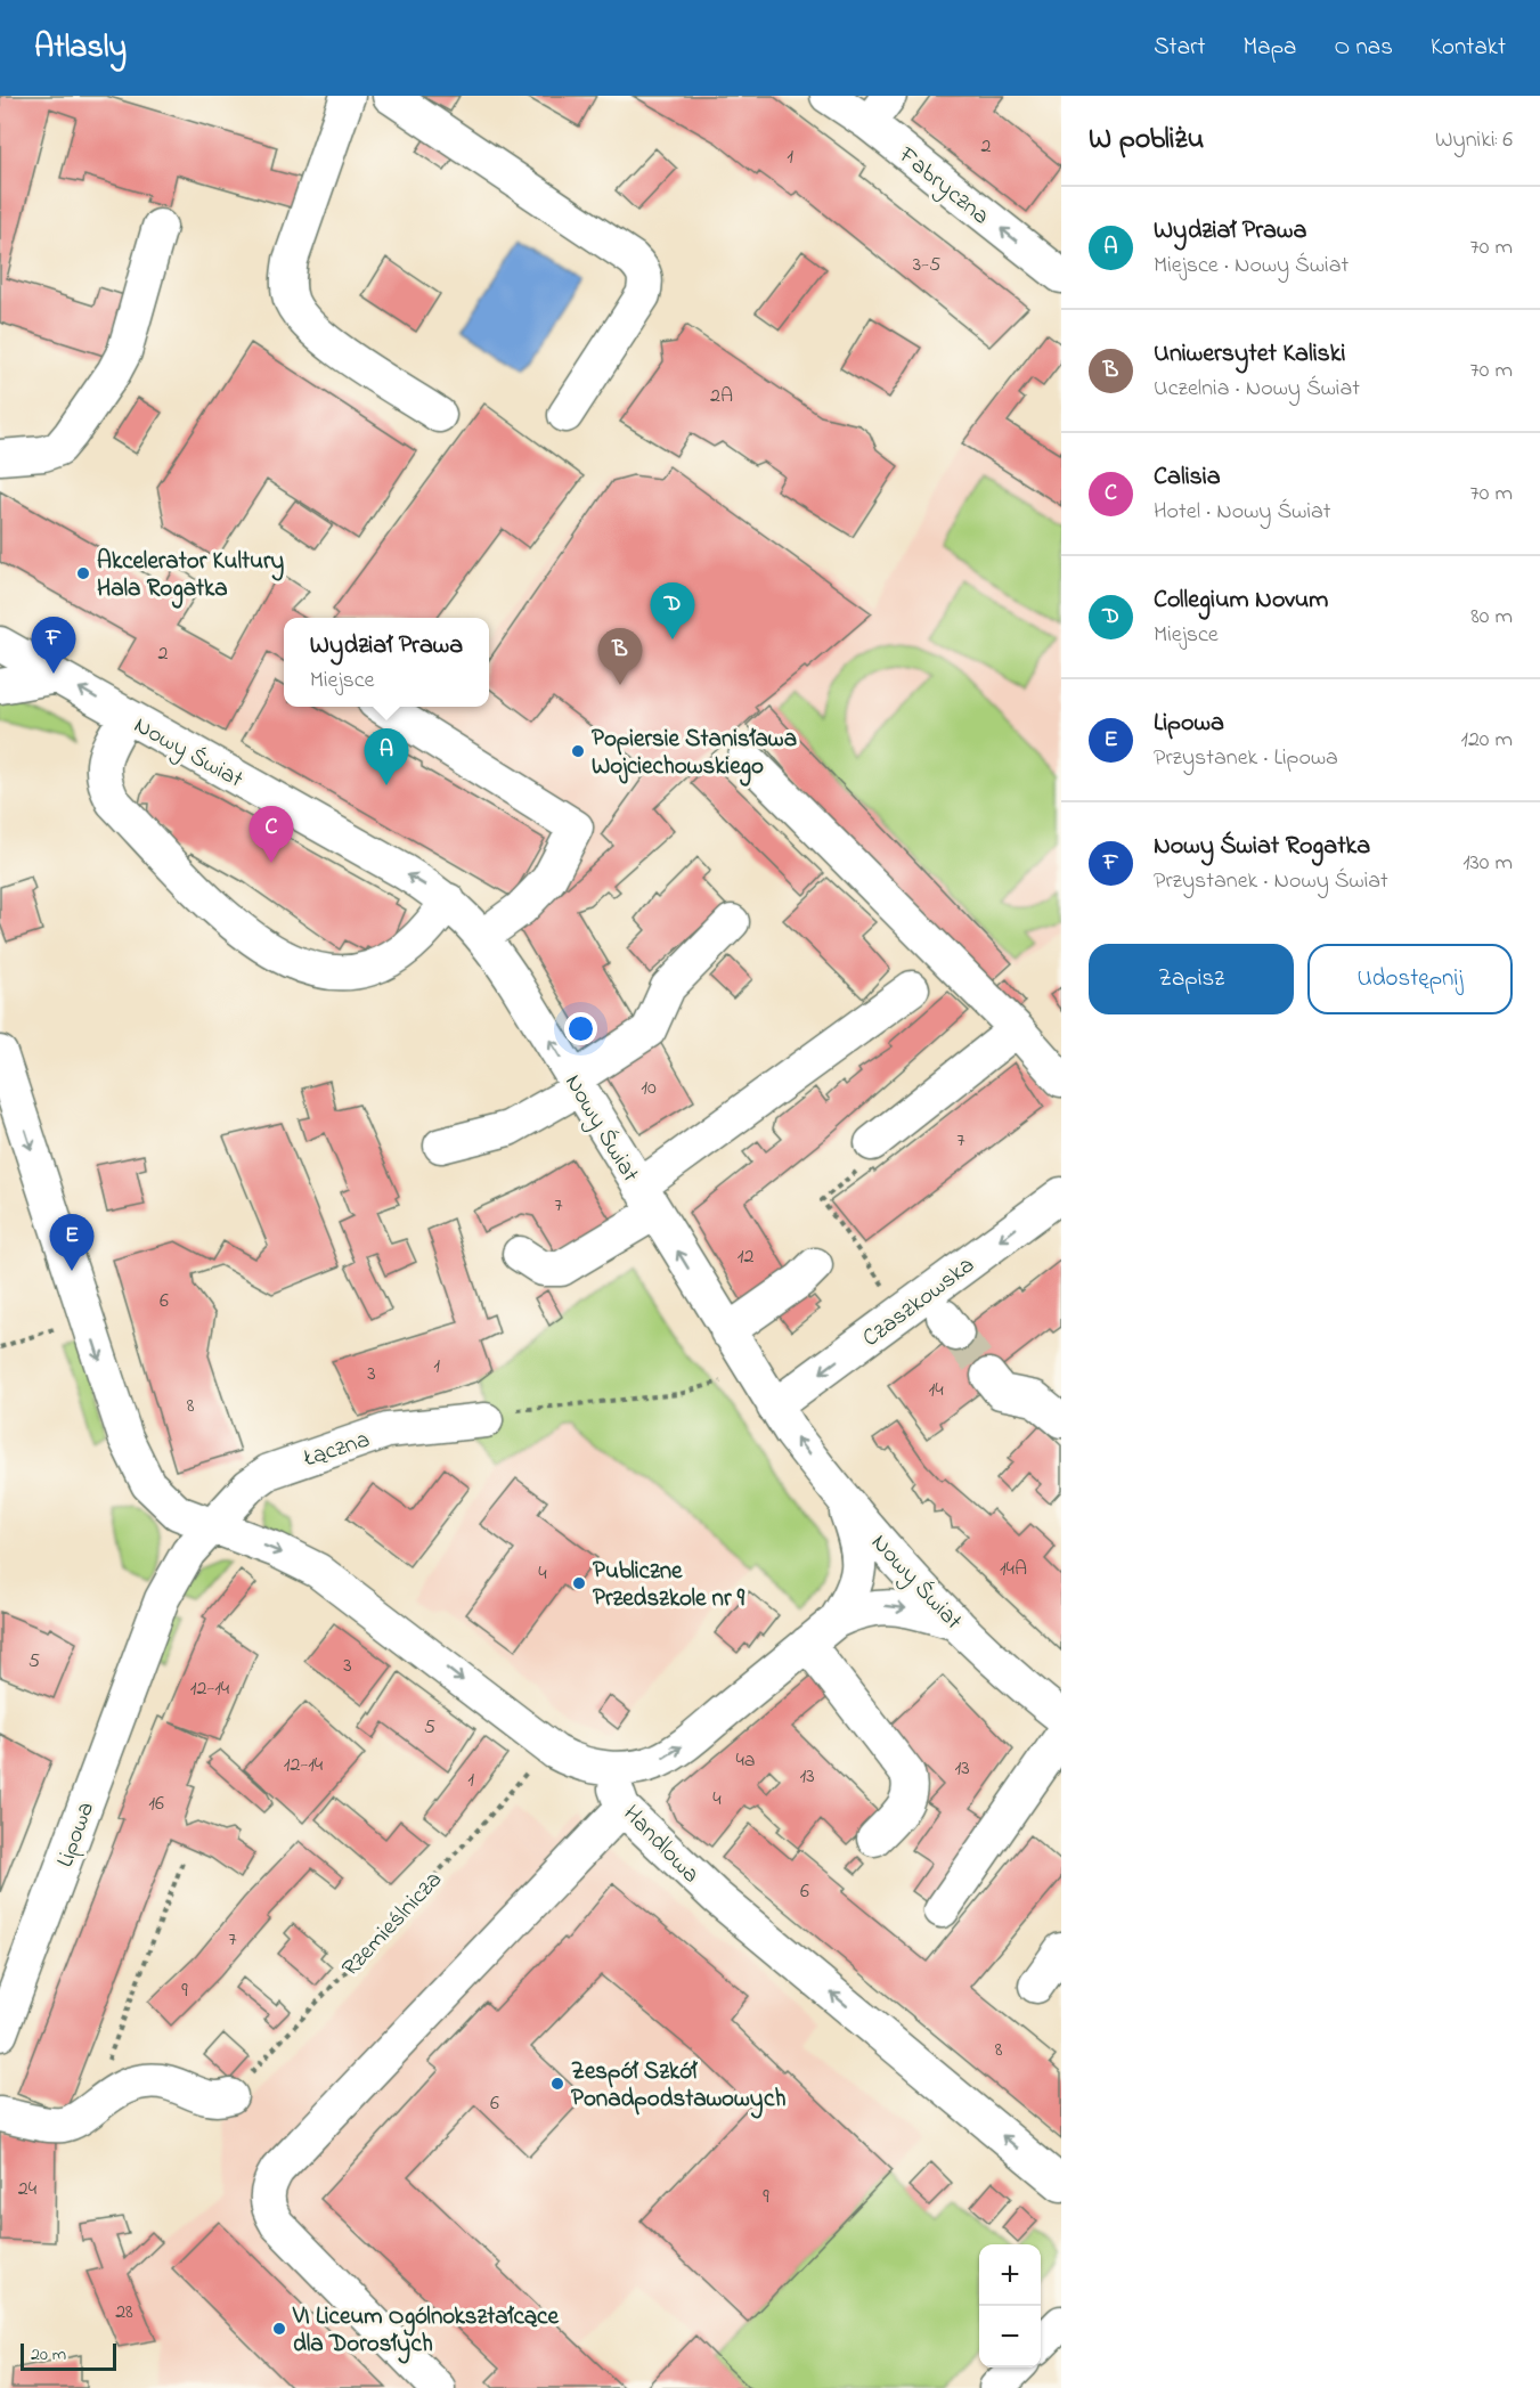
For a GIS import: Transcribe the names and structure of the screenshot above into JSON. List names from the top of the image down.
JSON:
{
  "streets": {
    "street": [
      "Fabryczna",
      "Nowy Świat",
      "Czaszkowska",
      "Łączna",
      "Lipowa",
      "Handlowa"
    ],
    "path": ["Rzemieślnicza"]
  },
  "crossings": [
    ["Nowy Świat", "Czaszkowska"],
    ["Łączna", "Lipowa"]
  ],
  "one_way": ["Fabryczna", "Nowy Świat", "Handlowa"],
  "places": [
    "Akcelerator Kultury Hala Rogatka",
    "Popiersie Stanisława Wojciechowskiego",
    "Publiczne Przedszkole nr 9",
    "Zespół Szkół Ponadpodstawowych",
    "VI Liceum Ogólnokształcące dla Dorosłych"
  ],
  "house_numbers": [
    "2",
    "1",
    "3-5",
    "2A",
    "2",
    "10",
    "7",
    "7",
    "12",
    "6",
    "1",
    "3",
    "14",
    "8",
    "14A",
    "4",
    "5",
    "3",
    "12-14",
    "5",
    "4a",
    "12-14",
    "13",
    "13",
    "1",
    "4",
    "16",
    "6",
    "7",
    "9",
    "8",
    "6",
    "24",
    "9",
    "28"
  ],
  "scale_bar": "20 m",
  "page": {
    "header": "Atlasly",
    "nav": [
      "Start",
      "Mapa",
      "O nas",
      "Kontakt"
    ],
    "heading": ["W pobliżu", "Wyniki: 6"],
    "list": [
      {
        "mark": "A",
        "name": "Wydział Prawa",
        "note": "Miejsce · Nowy Świat",
        "value": "70 m"
      },
      {
        "mark": "B",
        "name": "Uniwersytet Kaliski",
        "note": "Uczelnia · Nowy Świat",
        "value": "70 m"
      },
      {
        "mark": "C",
        "name": "Calisia",
        "note": "Hotel · Nowy Świat",
        "value": "70 m"
      },
      {
        "mark": "D",
        "name": "Collegium Novum",
        "note": "Miejsce",
        "value": "80 m"
      },
      {
        "mark": "E",
        "name": "Lipowa",
        "note": "Przystanek · Lipowa",
        "value": "120 m"
      },
      {
        "mark": "F",
        "name": "Nowy Świat Rogatka",
        "note": "Przystanek · Nowy Świat",
        "value": "130 m"
      }
    ],
    "pins": [
      "D",
      "F",
      "B",
      "A",
      "C",
      "E"
    ],
    "popup": ["Wydział Prawa", "Miejsce"],
    "buttons": ["Zapisz", "Udostępnij"],
    "map_buttons": ["+", "−"],
    "scale": "20 m"
  }
}
